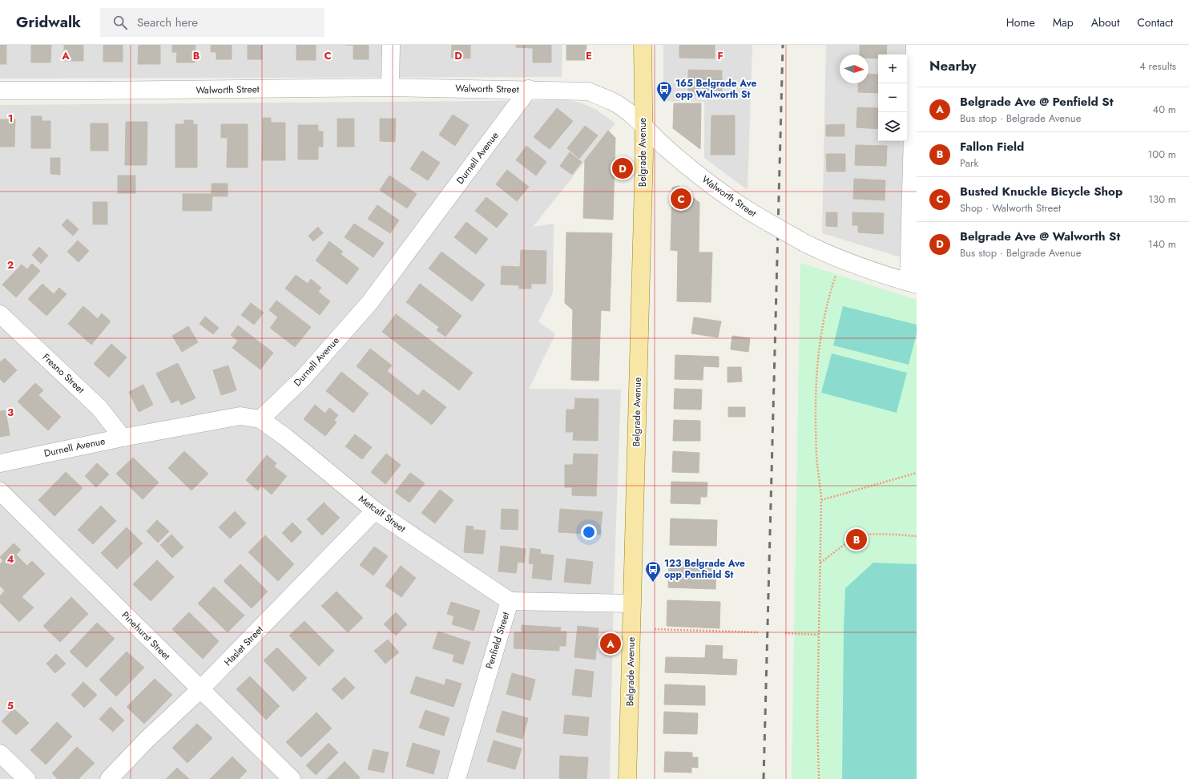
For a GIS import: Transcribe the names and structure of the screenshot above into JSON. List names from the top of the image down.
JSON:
{
  "streets": {
    "main road": ["Belgrade Avenue"],
    "street": [
      "Walworth Street",
      "Durnell Avenue",
      "Fresno Street",
      "Metcalf Street",
      "Pinehurst Street",
      "Penfield Street",
      "Haslet Street"
    ]
  },
  "crossings": [
    ["Walworth Street", "Belgrade Avenue"],
    ["Walworth Street", "Durnell Avenue"],
    ["Belgrade Avenue", "Penfield Street"],
    ["Durnell Avenue", "Fresno Street"],
    ["Durnell Avenue", "Metcalf Street"],
    ["Metcalf Street", "Penfield Street"],
    ["Metcalf Street", "Haslet Street"],
    ["Pinehurst Street", "Haslet Street"]
  ],
  "places": {
    "bus stop": ["165 Belgrade Ave opp Walworth St", "123 Belgrade Ave opp Penfield St"]
  },
  "north": "right",
  "page": {
    "header": "Gridwalk",
    "search": "Search here",
    "nav": [
      "Home",
      "Map",
      "About",
      "Contact"
    ],
    "heading": ["Nearby", "4 results"],
    "map_buttons": ["+", "−"],
    "list": [
      {
        "mark": "A",
        "name": "Belgrade Ave @ Penfield St",
        "note": "Bus stop · Belgrade Avenue",
        "value": "40 m"
      },
      {
        "mark": "B",
        "name": "Fallon Field",
        "note": "Park",
        "value": "100 m"
      },
      {
        "mark": "C",
        "name": "Busted Knuckle Bicycle Shop",
        "note": "Shop · Walworth Street",
        "value": "130 m"
      },
      {
        "mark": "D",
        "name": "Belgrade Ave @ Walworth St",
        "note": "Bus stop · Belgrade Avenue",
        "value": "140 m"
      }
    ],
    "pins": [
      "D",
      "C",
      "B",
      "A"
    ]
  },
  "grid": {
    "columns": [
      "A",
      "B",
      "C",
      "D",
      "E",
      "F"
    ],
    "rows": [
      "1",
      "2",
      "3",
      "4",
      "5"
    ]
  }
}
